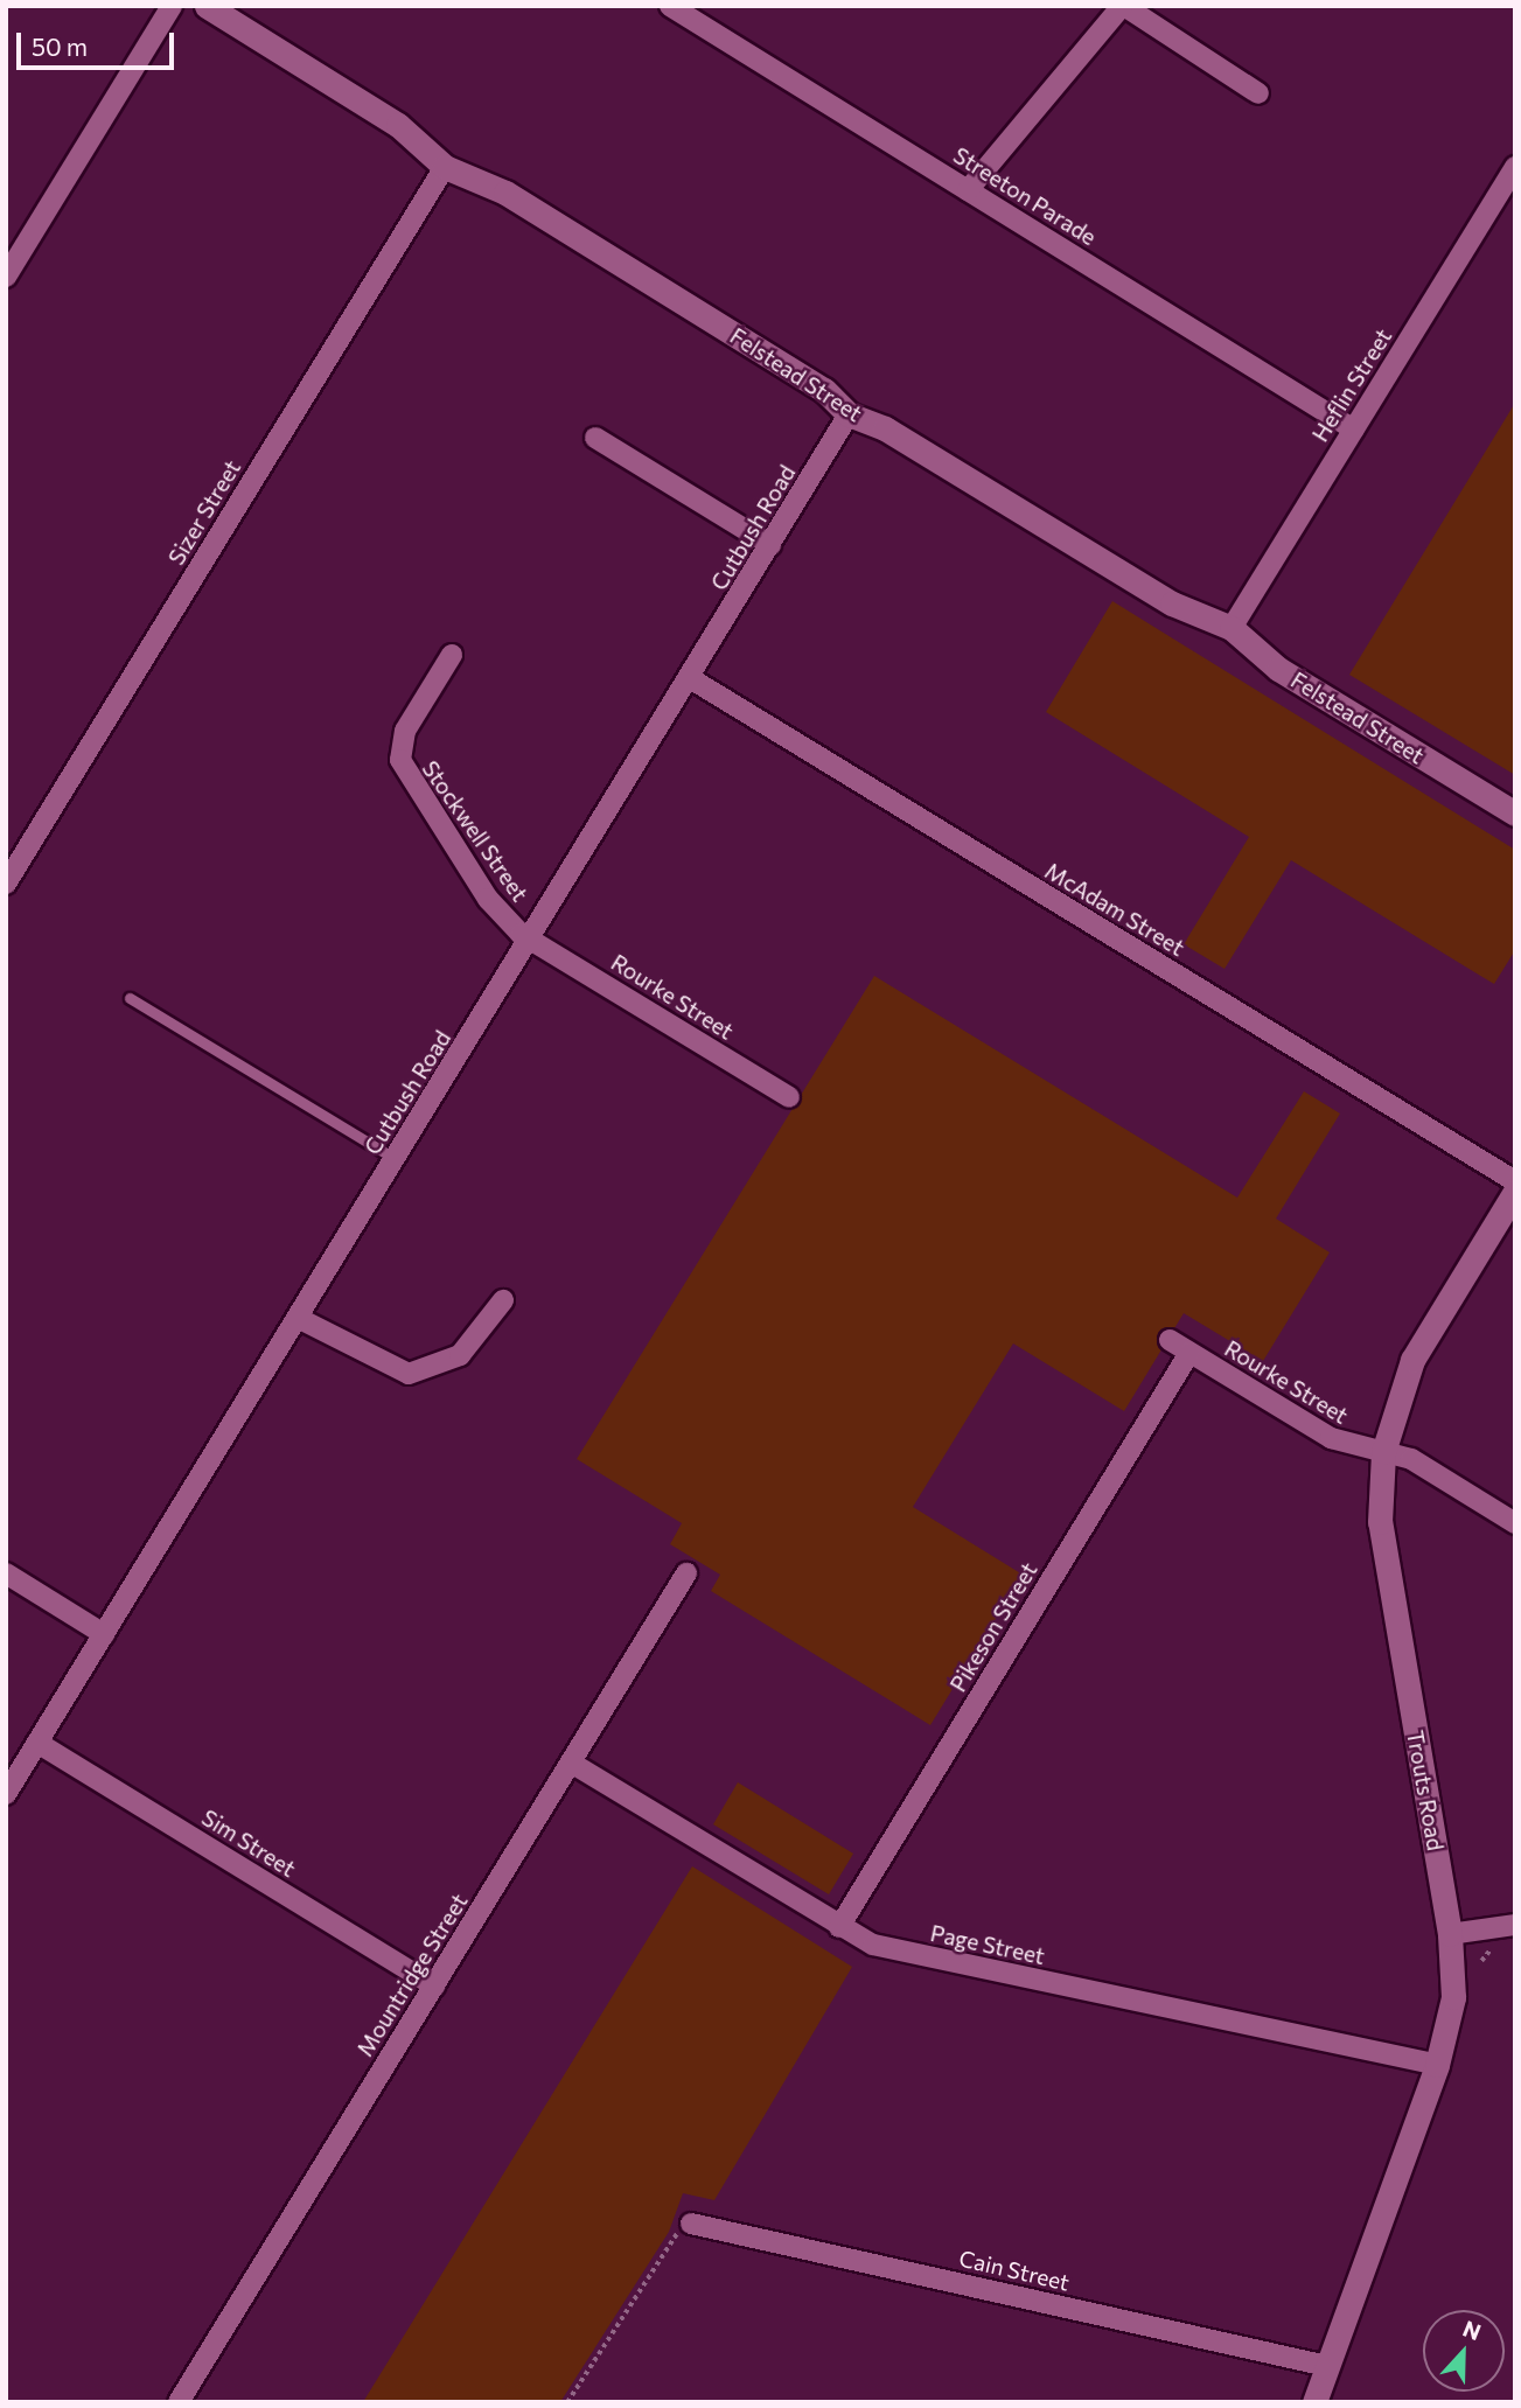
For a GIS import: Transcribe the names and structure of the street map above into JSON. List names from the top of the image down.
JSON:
{
  "streets": {
    "street": [
      "Streeton Parade",
      "Felstead Street",
      "Heflin Street",
      "Sizer Street",
      "Cutbush Road",
      "Stockwell Street",
      "McAdam Street",
      "Rourke Street",
      "Pikeson Street",
      "Trouts Road",
      "Sim Street",
      "Page Street",
      "Mountridge Street",
      "Cain Street"
    ]
  },
  "crossings": [
    ["Streeton Parade", "Heflin Street"],
    ["Felstead Street", "Heflin Street"],
    ["Felstead Street", "Sizer Street"],
    ["Felstead Street", "Cutbush Road"],
    ["Cutbush Road", "Stockwell Street"],
    ["Cutbush Road", "McAdam Street"],
    ["Cutbush Road", "Rourke Street"],
    ["Cutbush Road", "Sim Street"],
    ["Stockwell Street", "Rourke Street"],
    ["Rourke Street", "Pikeson Street"],
    ["Rourke Street", "Trouts Road"],
    ["Pikeson Street", "Page Street"],
    ["Trouts Road", "Page Street"],
    ["Trouts Road", "Cain Street"],
    ["Sim Street", "Mountridge Street"],
    ["Page Street", "Mountridge Street"]
  ],
  "scale_bar": "50 m",
  "north": "top"
}
